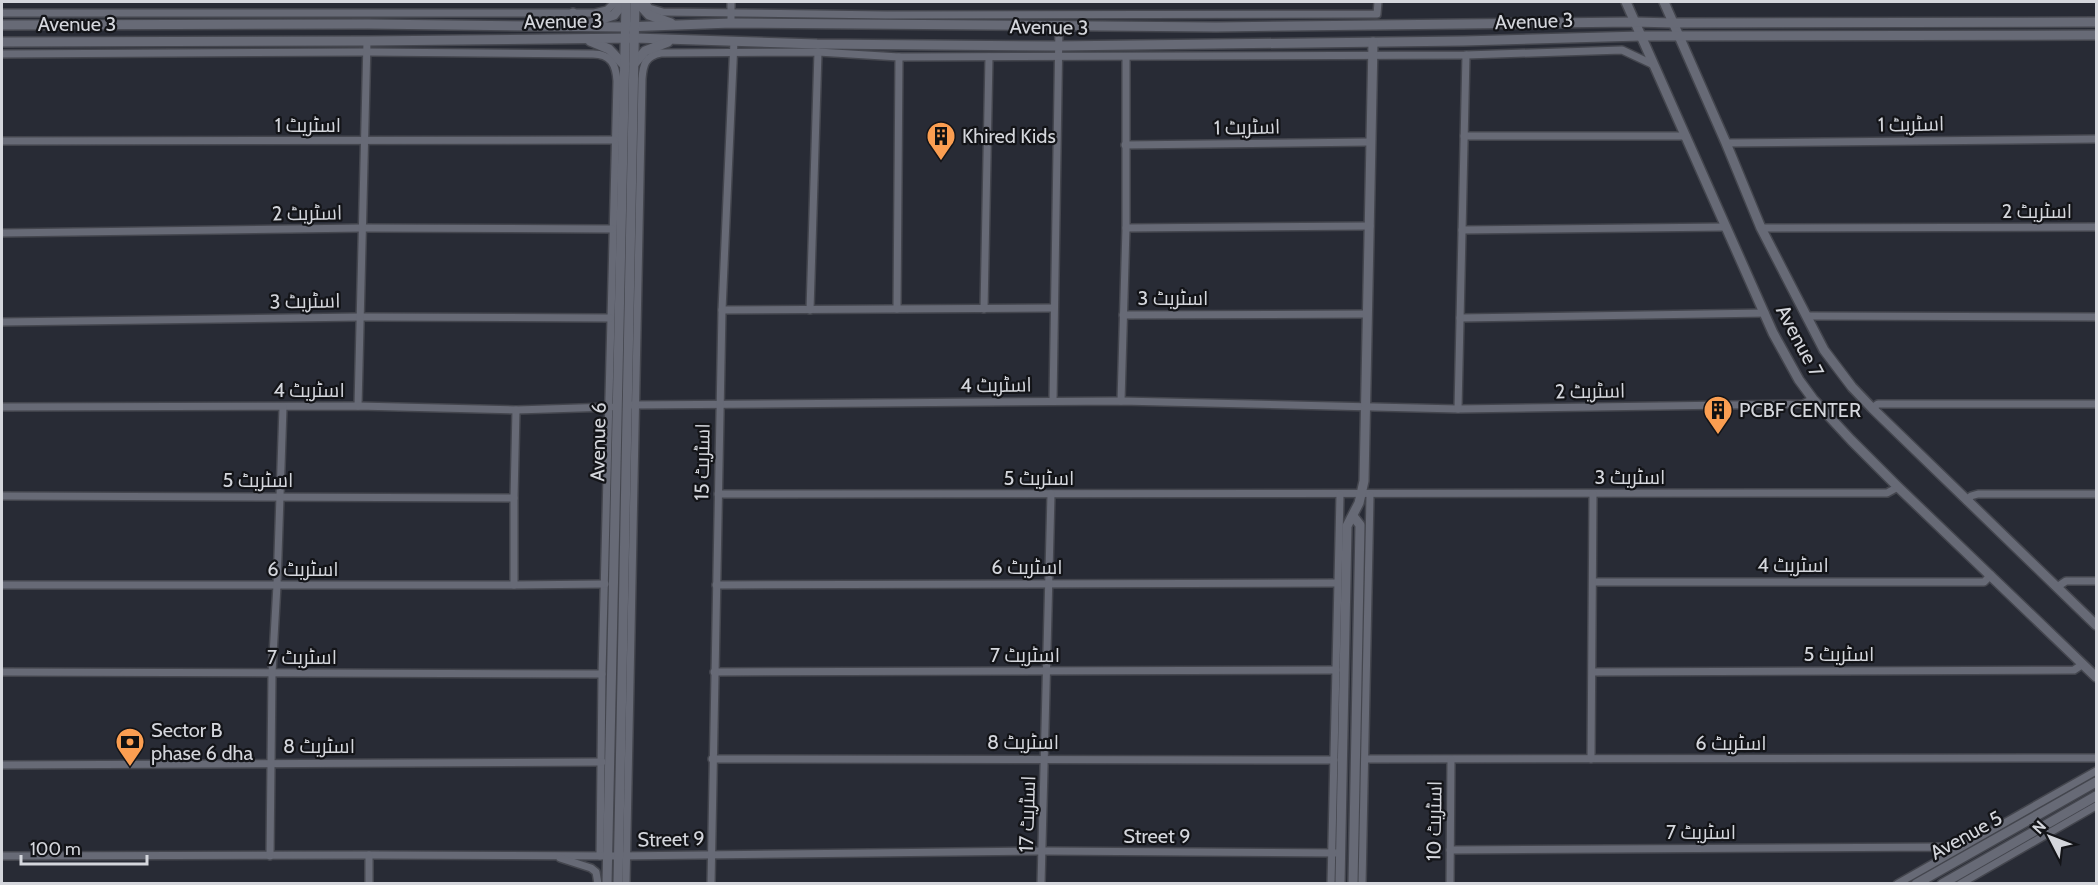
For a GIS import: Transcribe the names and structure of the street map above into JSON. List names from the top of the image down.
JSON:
{
  "streets": {
    "main road": [
      "Avenue 3",
      "Avenue 7",
      "Avenue 6",
      "Avenue 5"
    ],
    "street": [
      "اسٹریٹ 1",
      "اسٹریٹ 2",
      "اسٹریٹ 3",
      "اسٹریٹ 4",
      "اسٹریٹ 15",
      "اسٹریٹ 5",
      "اسٹریٹ 6",
      "اسٹریٹ 7",
      "اسٹریٹ 8",
      "اسٹریٹ 17",
      "اسٹریٹ 10",
      "Street 9"
    ]
  },
  "crossings": [
    ["Avenue 3", "Avenue 7"],
    ["Avenue 3", "Avenue 6"],
    ["Avenue 3", "اسٹریٹ 15"],
    ["اسٹریٹ 1", "Avenue 7"],
    ["اسٹریٹ 2", "Avenue 7"],
    ["اسٹریٹ 2", "اسٹریٹ 4"],
    ["اسٹریٹ 3", "Avenue 7"],
    ["اسٹریٹ 3", "اسٹریٹ 5"],
    ["Avenue 7", "اسٹریٹ 4"],
    ["Avenue 7", "اسٹریٹ 5"],
    ["اسٹریٹ 4", "Avenue 6"],
    ["اسٹریٹ 4", "اسٹریٹ 15"],
    ["Avenue 6", "Street 9"],
    ["اسٹریٹ 15", "اسٹریٹ 5"],
    ["اسٹریٹ 15", "اسٹریٹ 6"],
    ["اسٹریٹ 15", "اسٹریٹ 7"],
    ["اسٹریٹ 15", "اسٹریٹ 8"],
    ["اسٹریٹ 15", "Street 9"],
    ["اسٹریٹ 5", "اسٹریٹ 17"],
    ["اسٹریٹ 6", "اسٹریٹ 17"],
    ["اسٹریٹ 6", "اسٹریٹ 10"],
    ["اسٹریٹ 7", "اسٹریٹ 17"],
    ["اسٹریٹ 7", "اسٹریٹ 10"],
    ["اسٹریٹ 8", "اسٹریٹ 17"],
    ["اسٹریٹ 17", "Street 9"]
  ],
  "places": {
    "building": ["Khired Kids", "PCBF CENTER"],
    "bank": ["Sector B phase 6 dha"]
  },
  "scale_bar": "100 m",
  "north": "top left"
}
